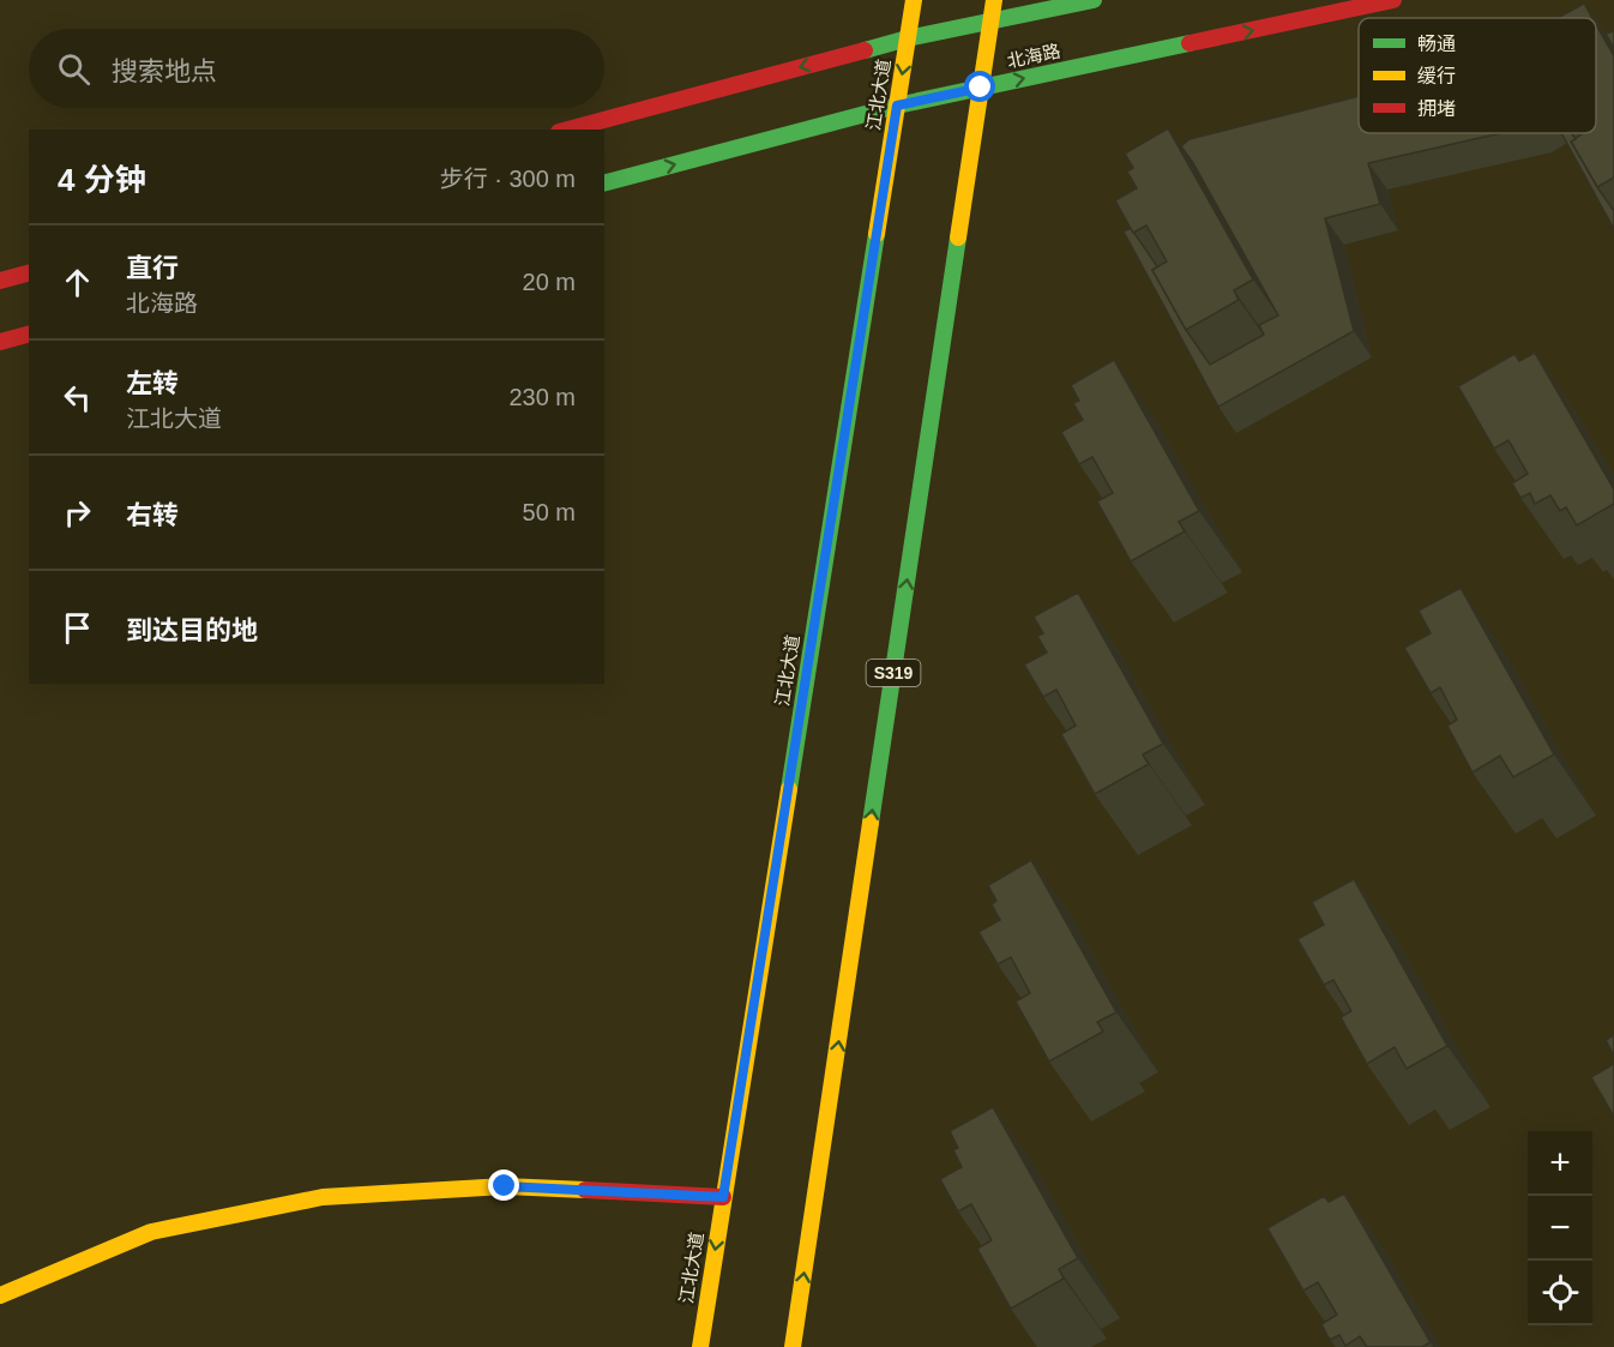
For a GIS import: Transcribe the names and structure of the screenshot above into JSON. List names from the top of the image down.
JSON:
{
  "streets": {
    "main road": ["北海路", "江北大道", "S319"]
  },
  "crossings": [
    ["北海路", "江北大道"],
    ["北海路", "S319"]
  ],
  "legend": ["畅通", "缓行", "拥堵"],
  "page": {
    "search": "搜索地点",
    "heading": ["4 分钟", "步行 · 300 m"],
    "list": [
      ["直行", "北海路", "20 m"],
      ["左转", "江北大道", "230 m"],
      ["右转", "50 m"],
      "到达目的地"
    ],
    "map_buttons": ["+", "−"]
  }
}
